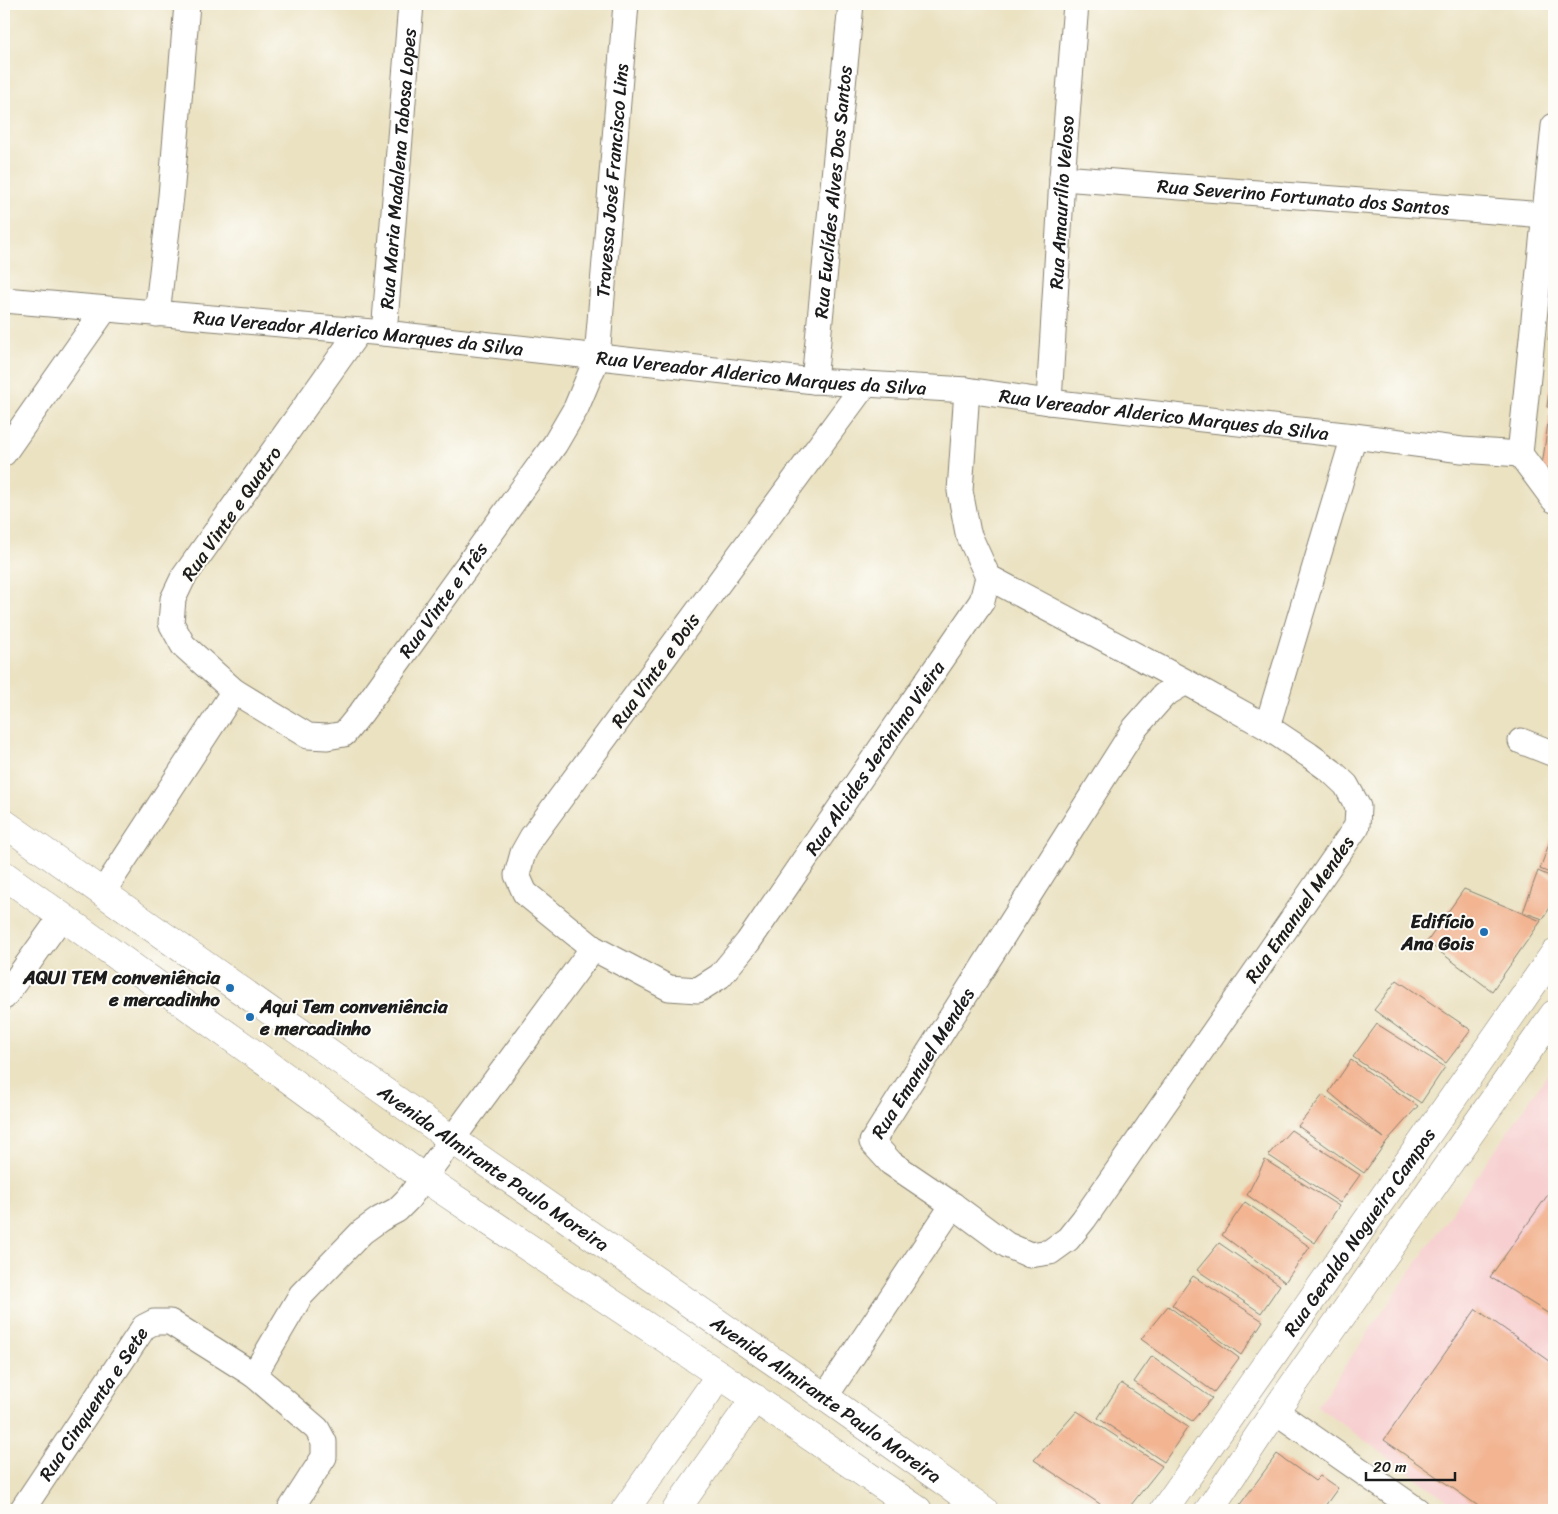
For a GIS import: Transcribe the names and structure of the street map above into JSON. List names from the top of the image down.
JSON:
{
  "streets": {
    "main road": ["Avenida Almirante Paulo Moreira", "Rua Geraldo Nogueira Campos"],
    "street": [
      "Rua Maria Madalena Tabosa Lopes",
      "Travessa José Francisco Lins",
      "Rua Euclídes Alves Dos Santos",
      "Rua Severino Fortunato dos Santos",
      "Rua Amaurílio Veloso",
      "Rua Vereador Alderico Marques da Silva",
      "Rua Vinte e Quatro",
      "Rua Vinte e Três",
      "Rua Vinte e Dois",
      "Rua Alcides Jerônimo Vieira",
      "Rua Emanuel Mendes",
      "Rua Cinquenta e Sete"
    ]
  },
  "crossings": [
    ["Rua Maria Madalena Tabosa Lopes", "Rua Vereador Alderico Marques da Silva"],
    ["Travessa José Francisco Lins", "Rua Vereador Alderico Marques da Silva"],
    ["Travessa José Francisco Lins", "Rua Vinte e Três"],
    ["Rua Euclídes Alves Dos Santos", "Rua Vereador Alderico Marques da Silva"],
    ["Rua Severino Fortunato dos Santos", "Rua Amaurílio Veloso"],
    ["Rua Amaurílio Veloso", "Rua Vereador Alderico Marques da Silva"],
    ["Rua Vereador Alderico Marques da Silva", "Rua Vinte e Quatro"],
    ["Rua Vereador Alderico Marques da Silva", "Rua Vinte e Três"],
    ["Rua Vereador Alderico Marques da Silva", "Rua Vinte e Dois"],
    ["Rua Vinte e Quatro", "Rua Vinte e Três"],
    ["Rua Vinte e Dois", "Rua Alcides Jerônimo Vieira"]
  ],
  "places": ["Edifício Ana Gois", "AQUI TEM conveniência e mercadinho", "Aqui Tem conveniência e mercadinho"],
  "scale_bar": "20 m"
}
